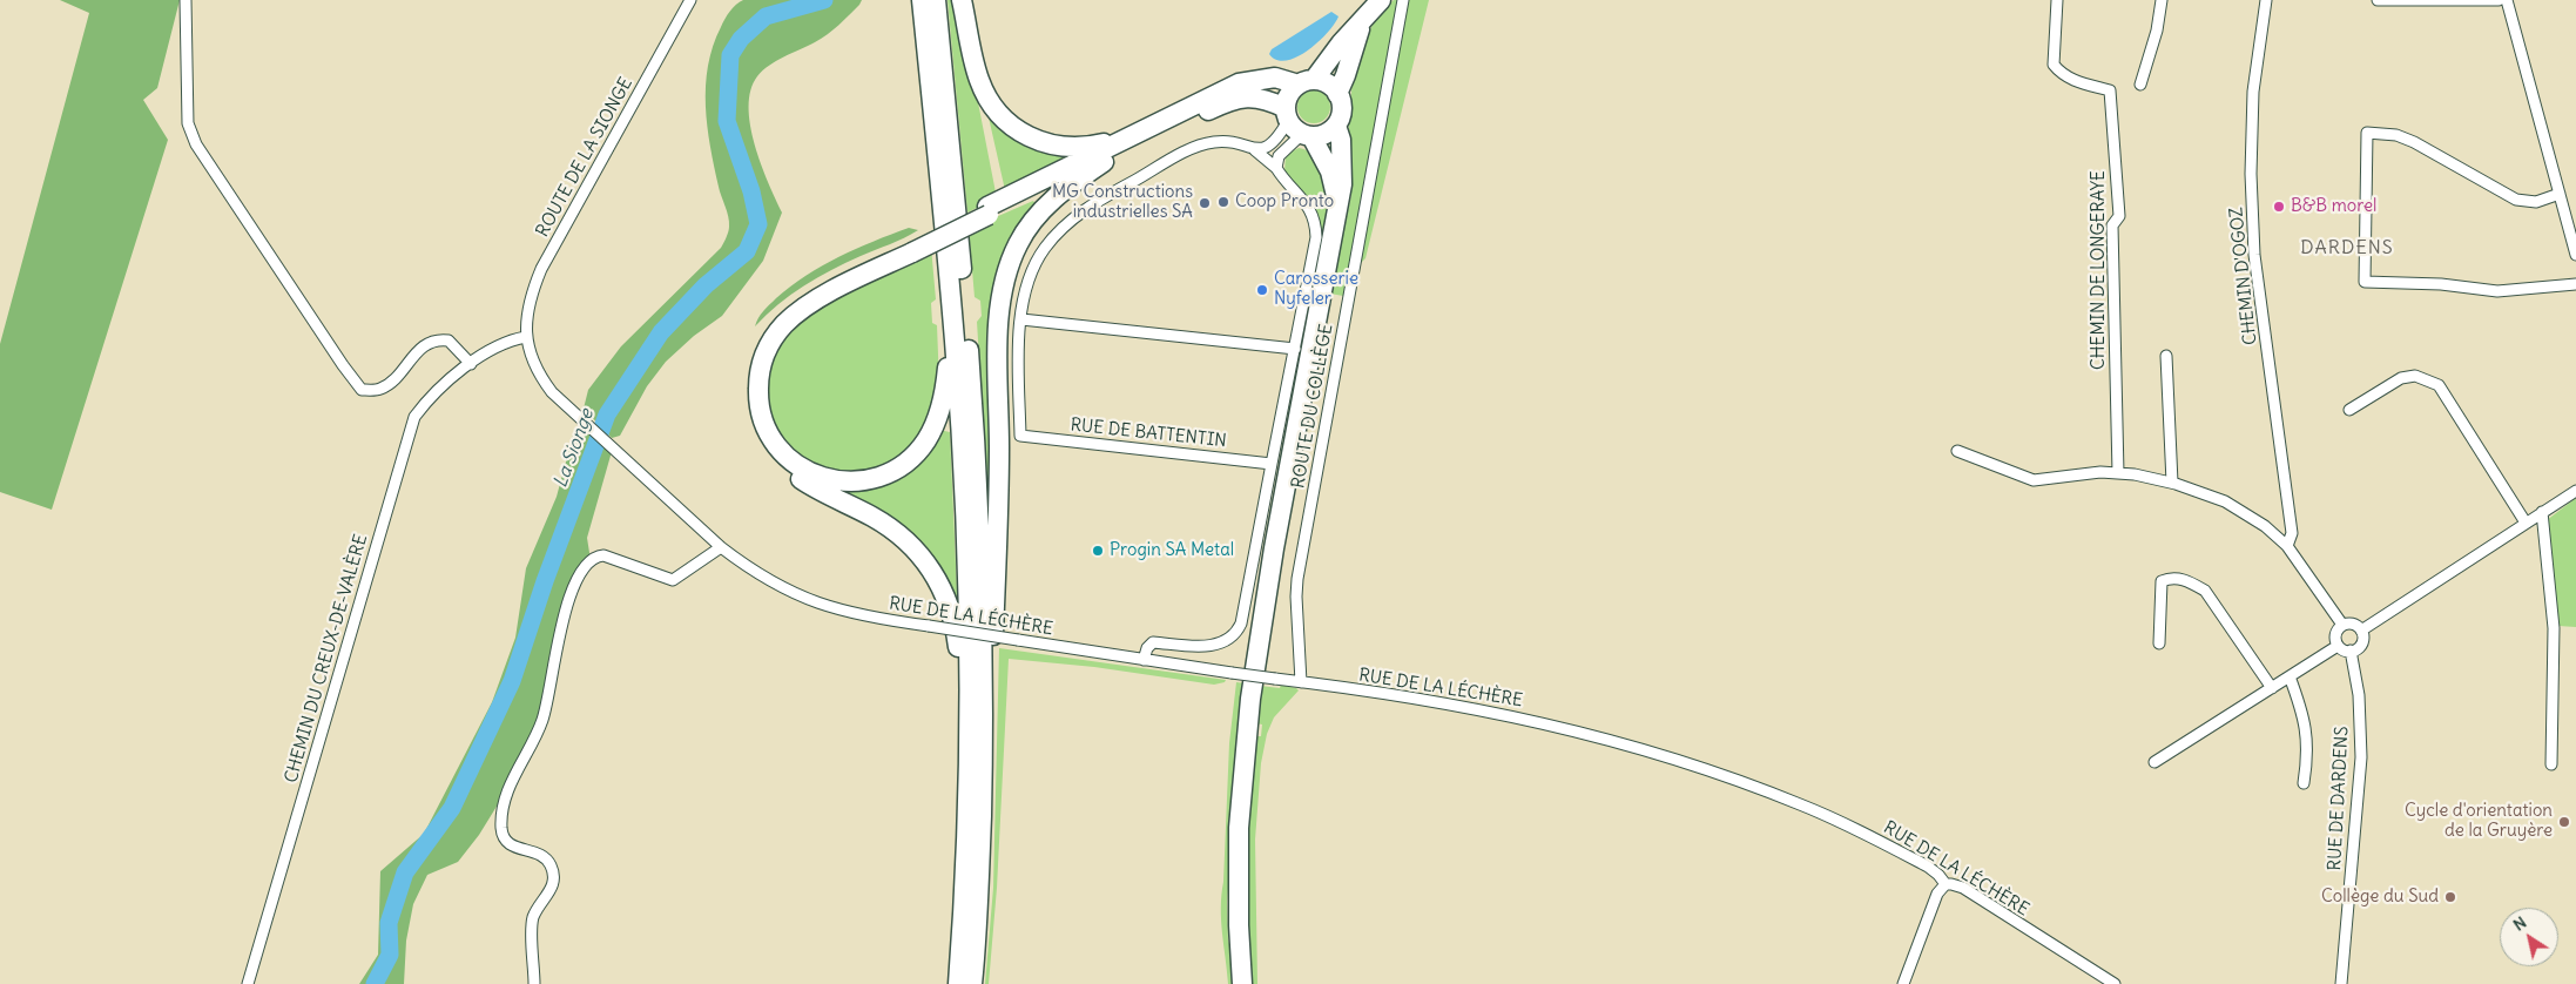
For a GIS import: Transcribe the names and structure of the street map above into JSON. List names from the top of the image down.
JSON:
{
  "streets": {
    "street": [
      "ROUTE DE LA SIONGE",
      "CHEMIN DE LONGERAYE",
      "CHEMIN D'OGOZ",
      "ROUTE DU COLLÈGE",
      "RUE DE BATTENTIN",
      "RUE DE LA LÉCHÈRE",
      "CHEMIN DU CREUX-DE-VALÈRE",
      "RUE DE DARDENS"
    ]
  },
  "crossings": [
    ["ROUTE DE LA SIONGE", "RUE DE LA LÉCHÈRE"],
    ["ROUTE DE LA SIONGE", "CHEMIN DU CREUX-DE-VALÈRE"],
    ["ROUTE DU COLLÈGE", "RUE DE LA LÉCHÈRE"],
    ["RUE DE LA LÉCHÈRE", "CHEMIN DU CREUX-DE-VALÈRE"]
  ],
  "districts": ["DARDENS"],
  "water": ["La Sionge"],
  "places": [
    "Coop Pronto",
    "MG Constructions industrielles SA",
    "B&B morel",
    "Carosserie Nyfeler",
    "Progin SA Metal",
    "Cycle d'orientation de la Gruyère",
    "Collège du Sud"
  ],
  "north": "top left"
}
